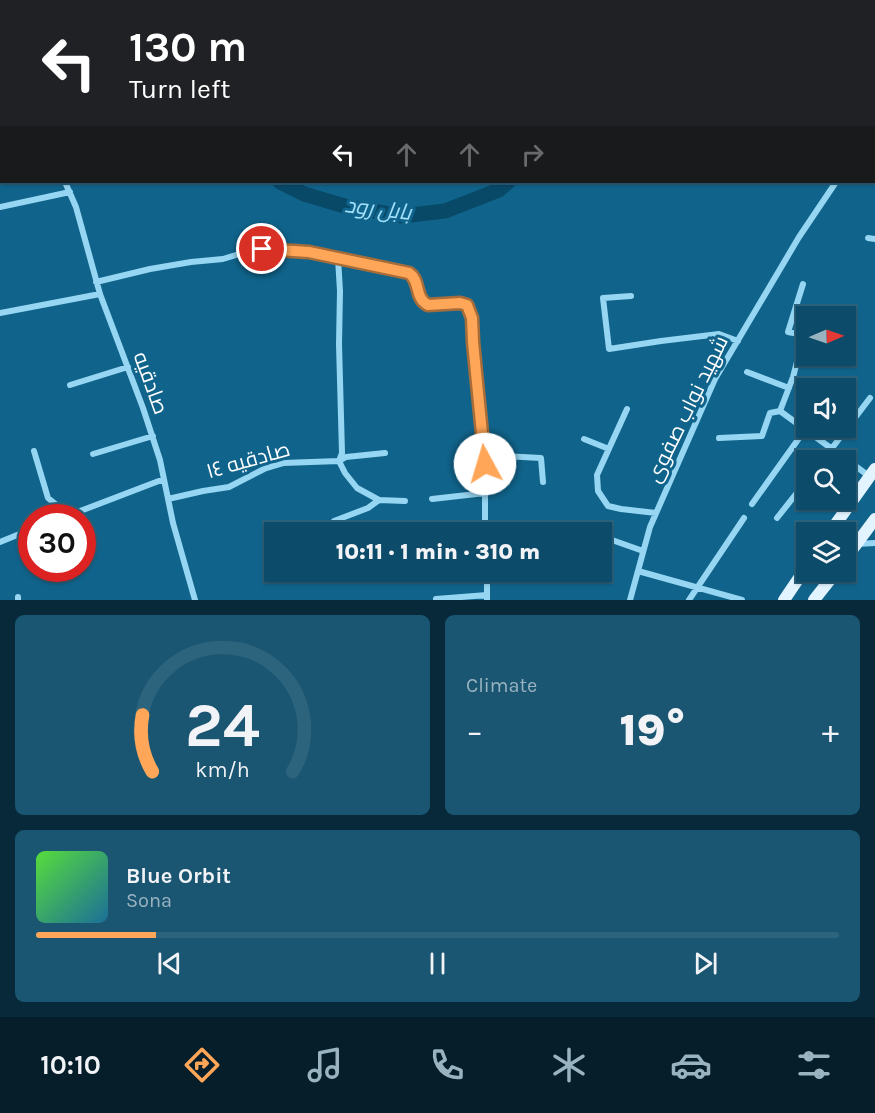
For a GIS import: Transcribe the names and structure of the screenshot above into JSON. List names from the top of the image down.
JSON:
{
  "streets": {
    "street": ["صادقیه", "شهید نواب صفوی", "صادقيه ١٤"]
  },
  "crossings": [
    ["صادقیه", "صادقيه ١٤"]
  ],
  "water": ["بابل رود"],
  "north": "right",
  "page": {
    "turn": ["130 m", "Turn left"],
    "limit": "30",
    "trip": "10:11 · 1 min · 310 m",
    "tile": "Climate",
    "heat": ["−", "19°", "+"],
    "song": ["Blue Orbit", "Sona"],
    "tabs": "10:10",
    "gauge": ["24", "km/h"]
  }
}
